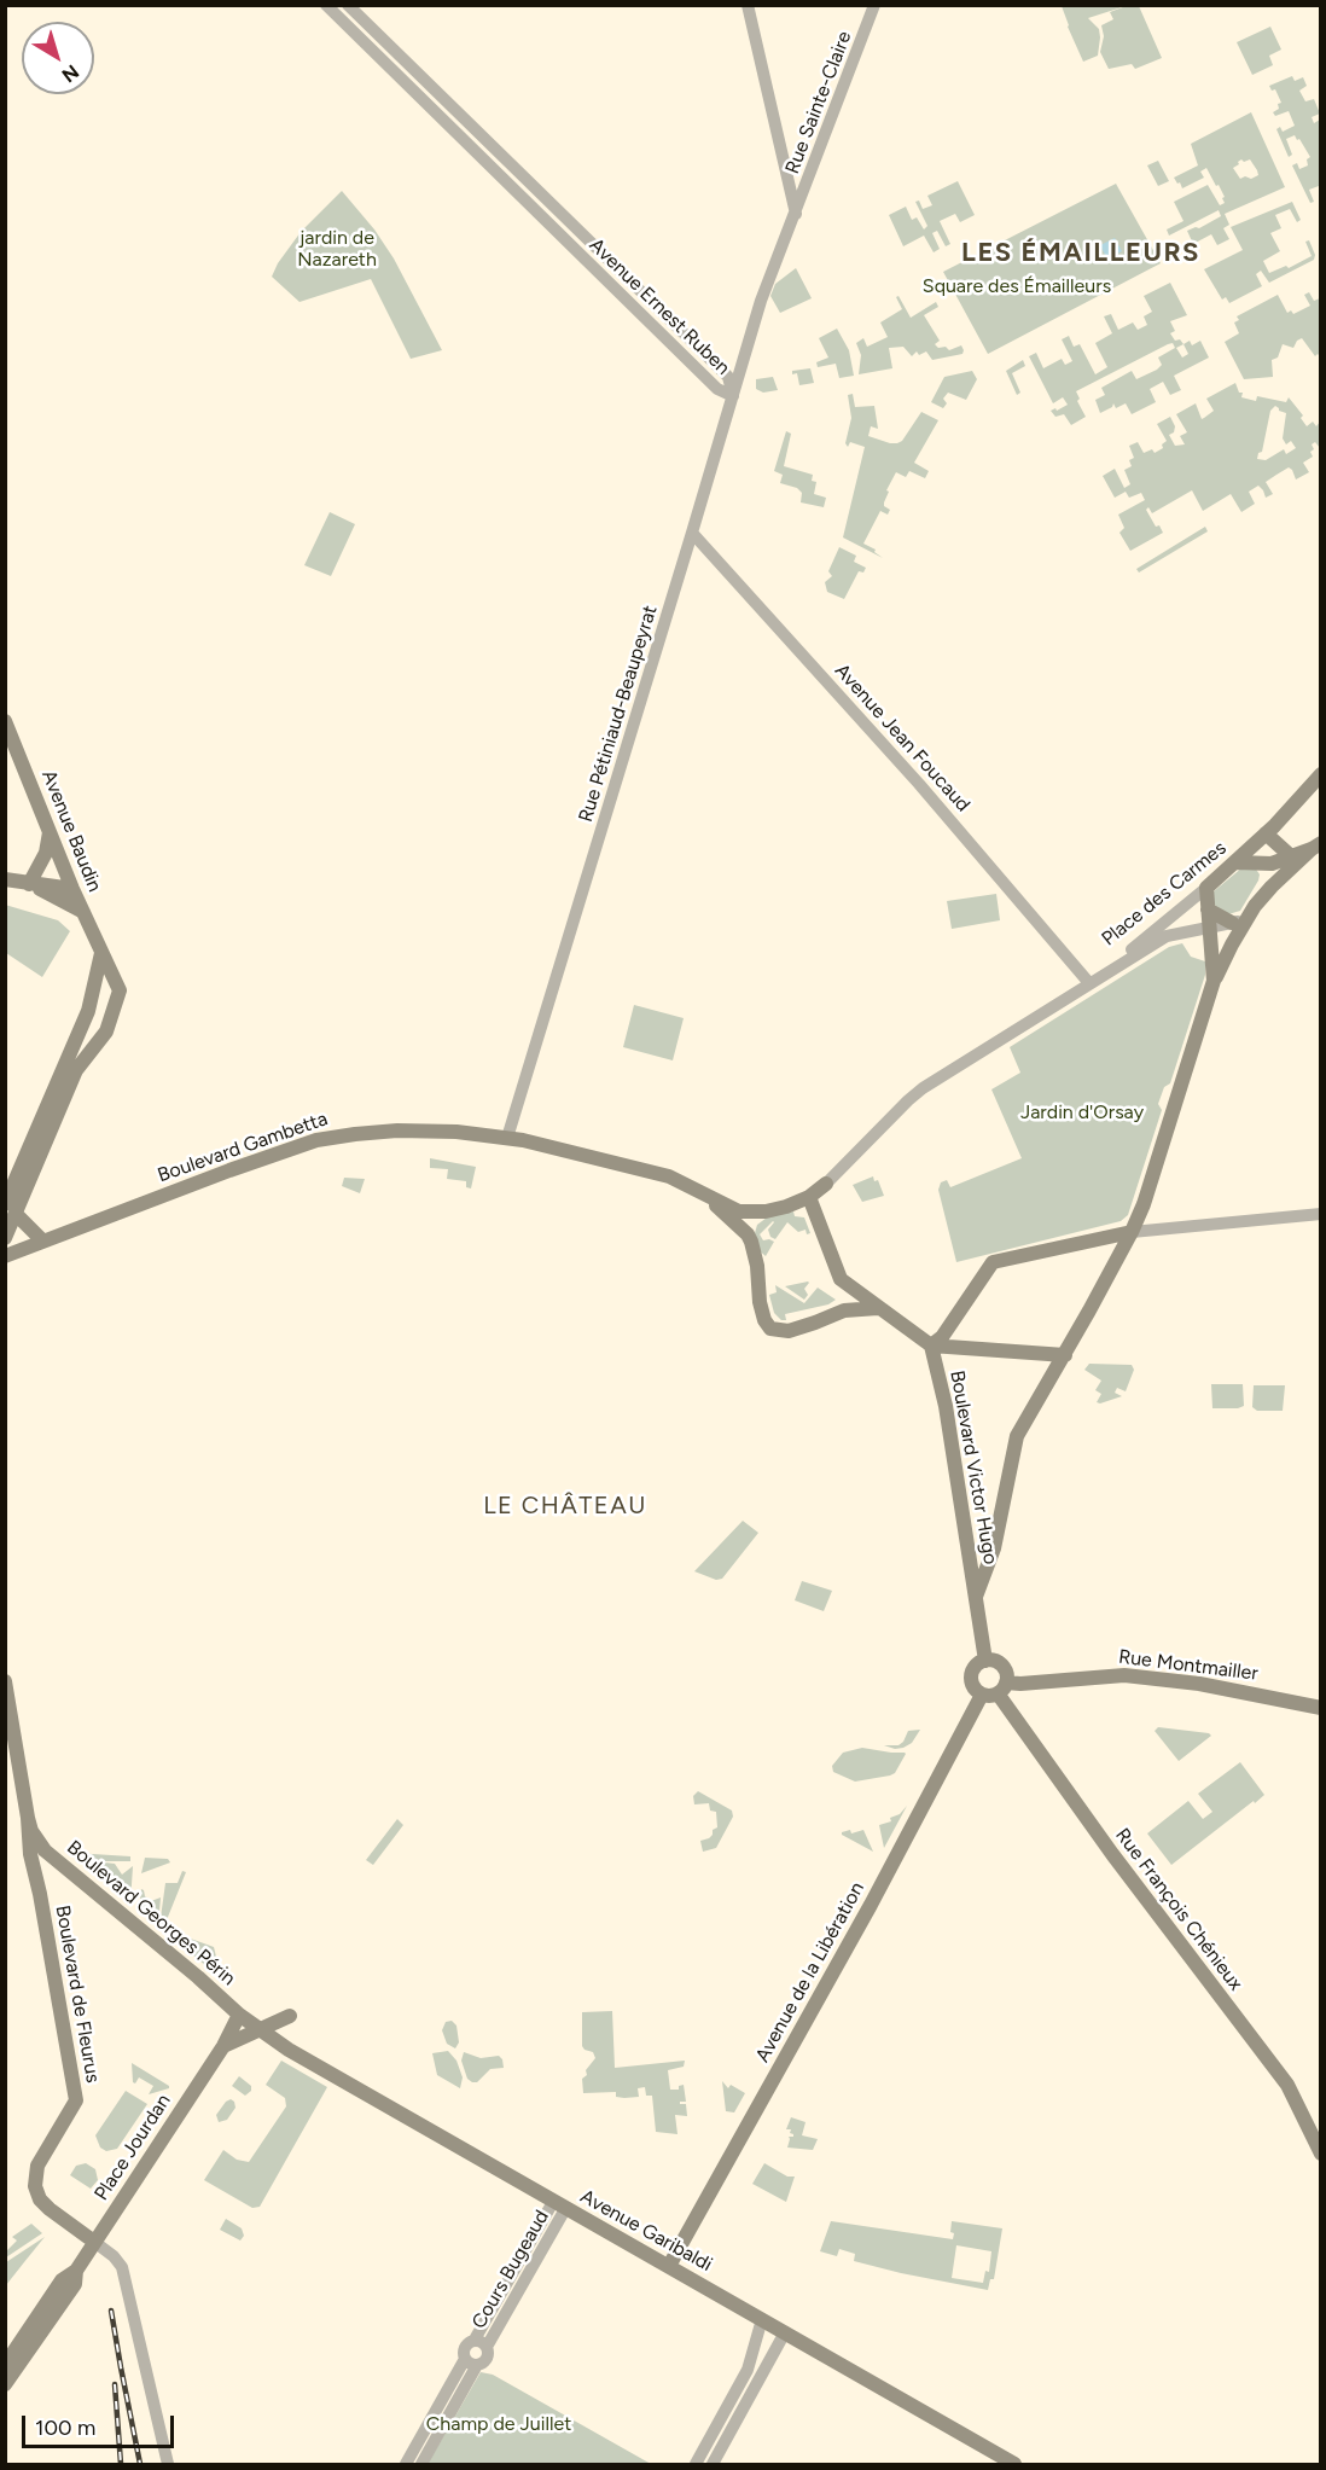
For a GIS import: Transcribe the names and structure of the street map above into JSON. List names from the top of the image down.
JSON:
{
  "streets": {
    "main road": [
      "Avenue Baudin",
      "Place des Carmes",
      "Boulevard Gambetta",
      "Boulevard Victor Hugo",
      "Rue Montmailler",
      "Rue François Chénieux",
      "Boulevard Georges Périn",
      "Avenue de la Libération",
      "Boulevard de Fleurus",
      "Place Jourdan",
      "Avenue Garibaldi"
    ],
    "street": [
      "Rue Sainte-Claire",
      "Avenue Ernest Ruben",
      "Rue Pétiniaud-Beaupeyrat",
      "Avenue Jean Foucaud",
      "Cours Bugeaud"
    ]
  },
  "crossings": [
    ["Rue Sainte-Claire", "Rue Pétiniaud-Beaupeyrat"],
    ["Avenue Ernest Ruben", "Rue Pétiniaud-Beaupeyrat"],
    ["Rue Pétiniaud-Beaupeyrat", "Avenue Jean Foucaud"],
    ["Rue Pétiniaud-Beaupeyrat", "Boulevard Gambetta"],
    ["Avenue Jean Foucaud", "Place des Carmes"],
    ["Boulevard Victor Hugo", "Rue Montmailler"],
    ["Boulevard Victor Hugo", "Rue François Chénieux"],
    ["Boulevard Victor Hugo", "Avenue de la Libération"],
    ["Rue Montmailler", "Rue François Chénieux"],
    ["Rue Montmailler", "Avenue de la Libération"],
    ["Rue François Chénieux", "Avenue de la Libération"],
    ["Boulevard Georges Périn", "Boulevard de Fleurus"],
    ["Boulevard Georges Périn", "Place Jourdan"],
    ["Boulevard Georges Périn", "Avenue Garibaldi"],
    ["Avenue de la Libération", "Avenue Garibaldi"],
    ["Boulevard de Fleurus", "Place Jourdan"],
    ["Avenue Garibaldi", "Cours Bugeaud"]
  ],
  "districts": ["LES ÉMAILLEURS", "LE CHÂTEAU"],
  "parks": [
    "jardin de Nazareth",
    "Square des Émailleurs",
    "Jardin d'Orsay",
    "Champ de Juillet"
  ],
  "scale_bar": "100 m",
  "north": "bottom right"
}
